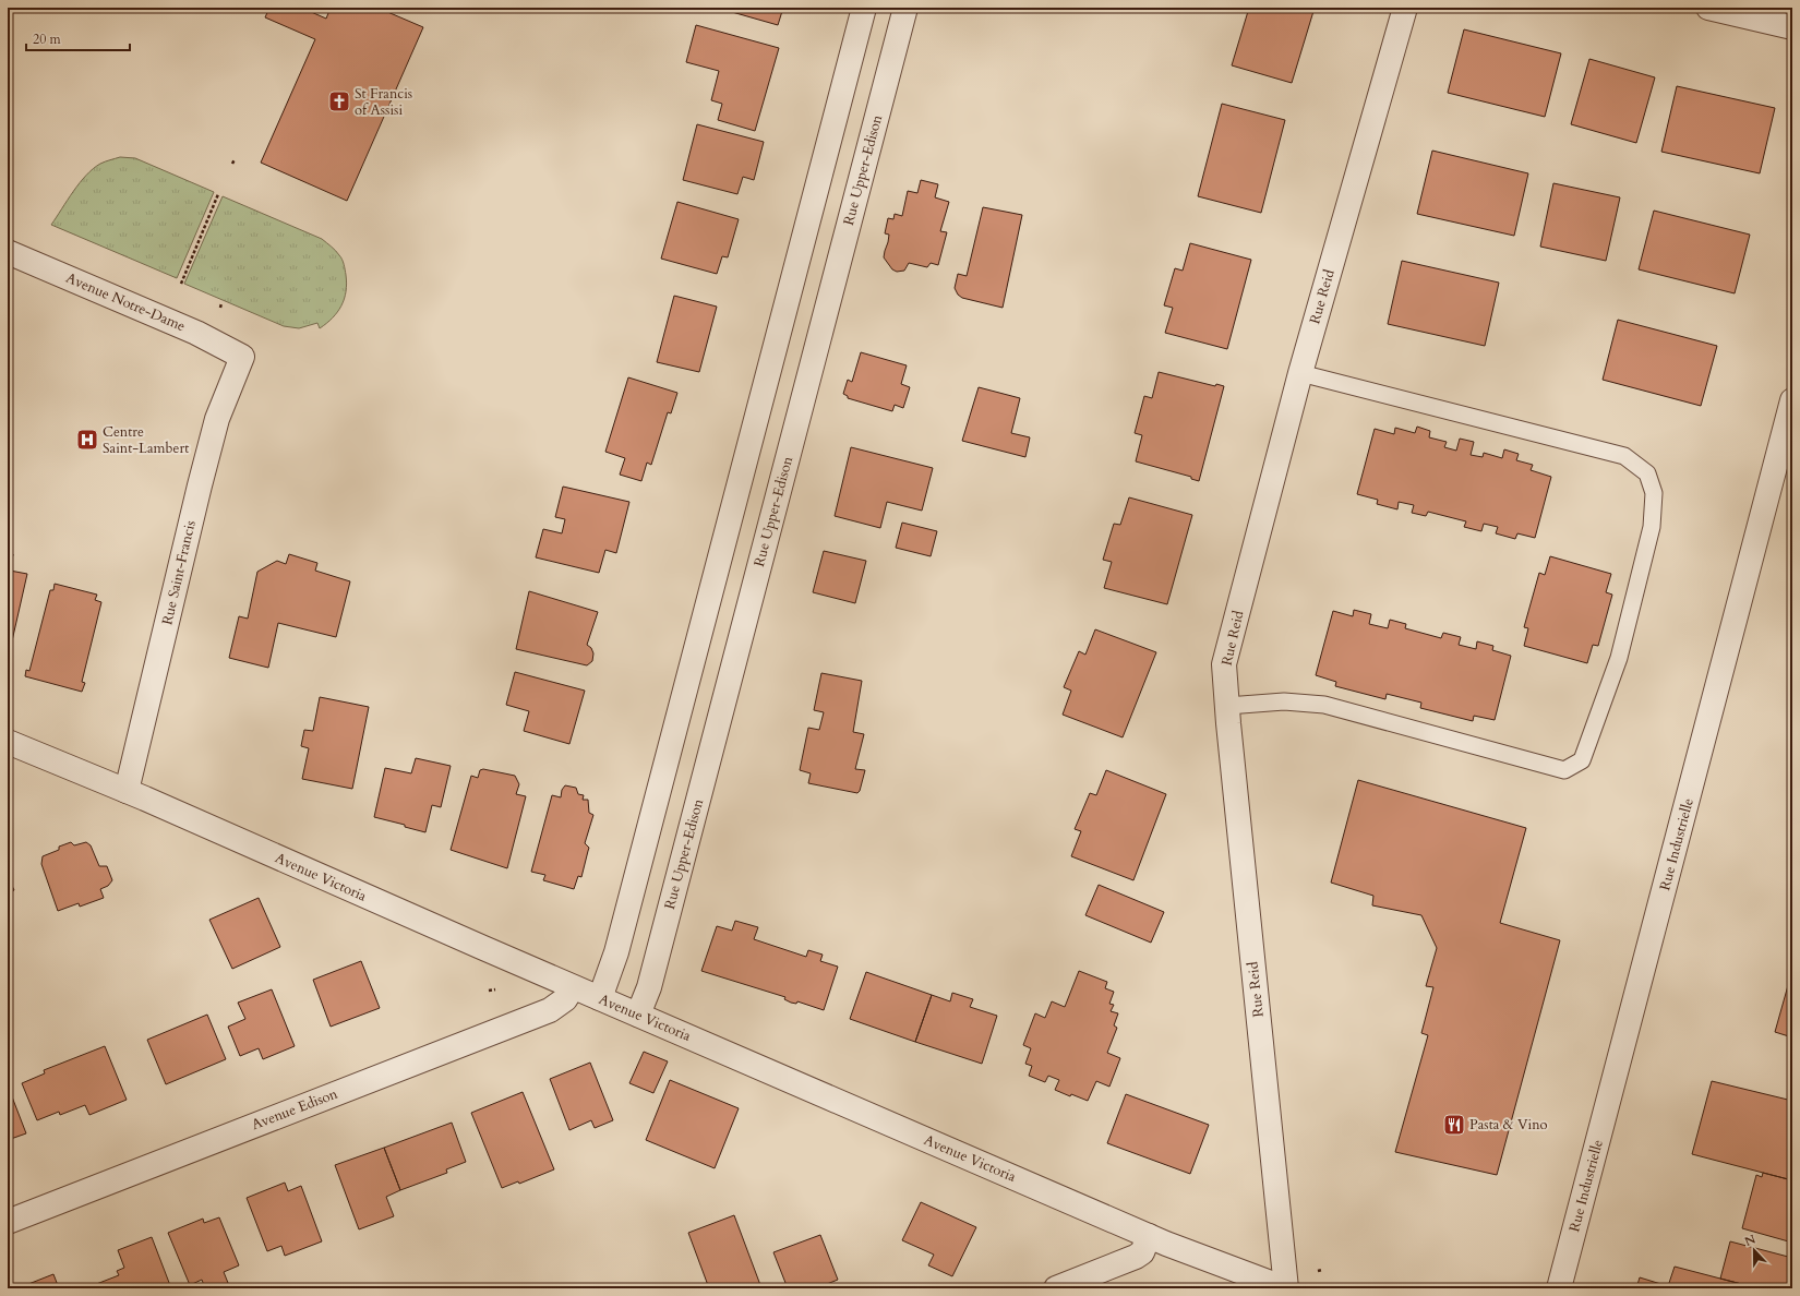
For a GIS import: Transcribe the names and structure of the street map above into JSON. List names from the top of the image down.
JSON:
{
  "streets": {
    "street": [
      "Rue Upper-Edison",
      "Rue Reid",
      "Avenue Notre-Dame",
      "Rue Saint-Francis",
      "Rue Industrielle",
      "Avenue Victoria",
      "Avenue Edison"
    ]
  },
  "crossings": [
    ["Rue Upper-Edison", "Avenue Victoria"],
    ["Rue Reid", "Avenue Victoria"],
    ["Avenue Notre-Dame", "Rue Saint-Francis"],
    ["Rue Saint-Francis", "Avenue Victoria"],
    ["Avenue Victoria", "Avenue Edison"]
  ],
  "places": {
    "church": ["St Francis of Assisi"],
    "hospital": ["Centre Saint-Lambert"],
    "restaurant": ["Pasta & Vino"]
  },
  "scale_bar": "20 m",
  "north": "top"
}
